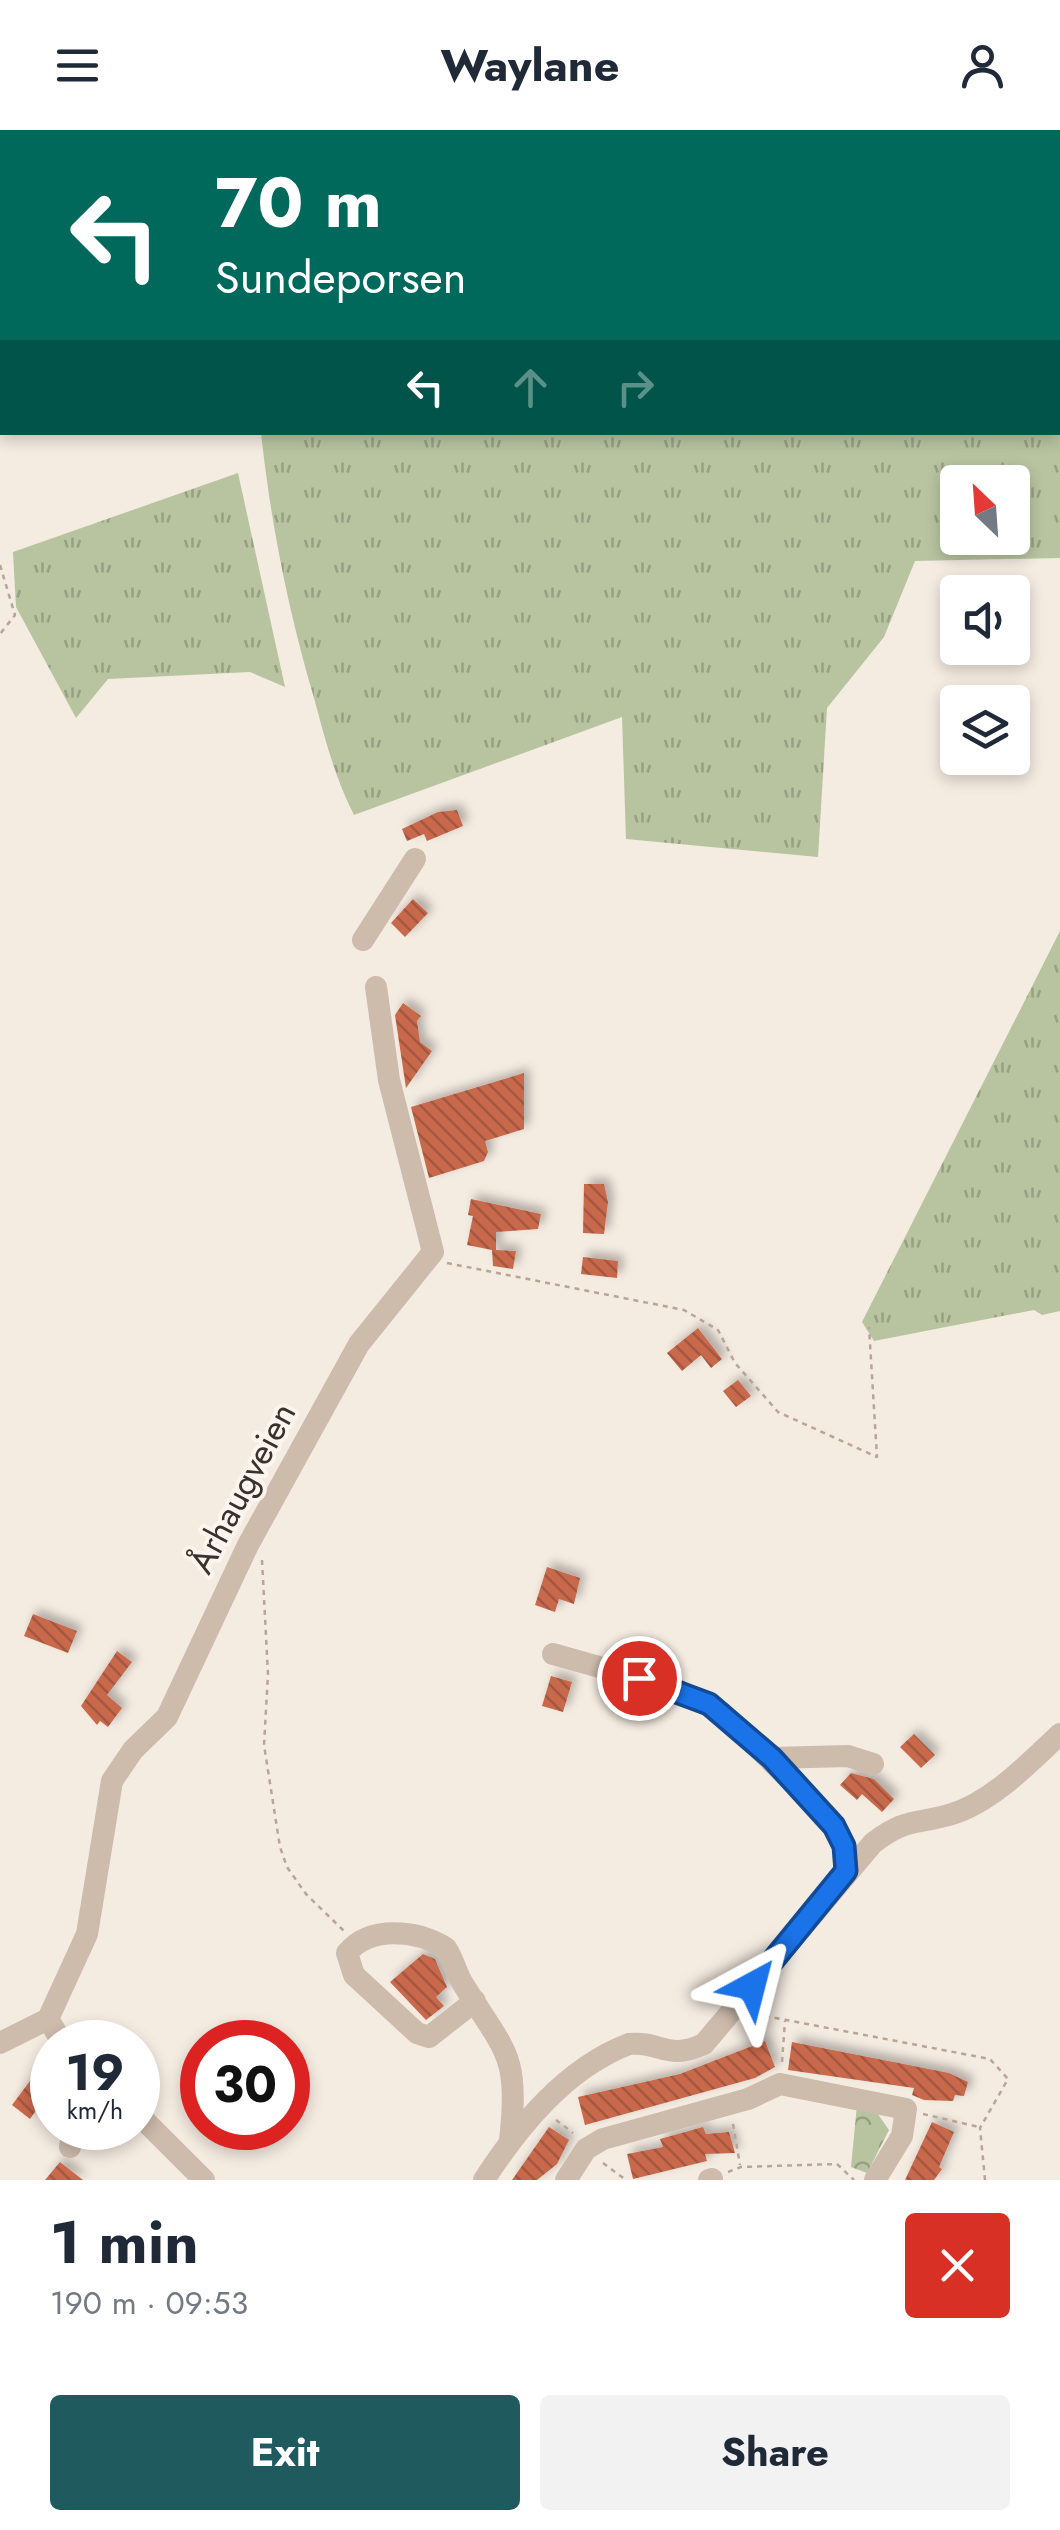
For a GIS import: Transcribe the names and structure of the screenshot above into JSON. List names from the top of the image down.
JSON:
{
  "streets": {
    "street": ["Århaugveien"]
  },
  "north": "top left",
  "page": {
    "header": "Waylane",
    "turn": ["70 m", "Sundeporsen"],
    "speed": "19 km/h",
    "limit": "30",
    "heading": ["1 min", "190 m · 09:53"],
    "buttons": ["Exit", "Share"]
  }
}
